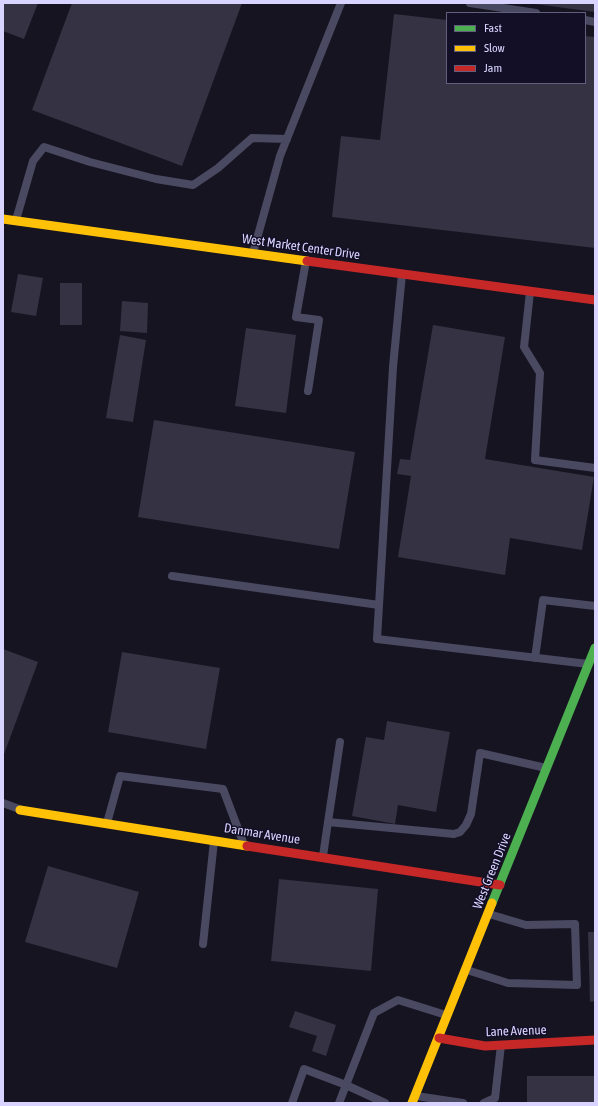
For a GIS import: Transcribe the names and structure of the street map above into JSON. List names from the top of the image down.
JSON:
{
  "streets": {
    "main road": [
      "West Market Center Drive",
      "Danmar Avenue",
      "West Green Drive",
      "Lane Avenue"
    ]
  },
  "crossings": [
    ["Danmar Avenue", "West Green Drive"],
    ["West Green Drive", "Lane Avenue"]
  ],
  "legend": ["Fast", "Slow", "Jam"]
}
